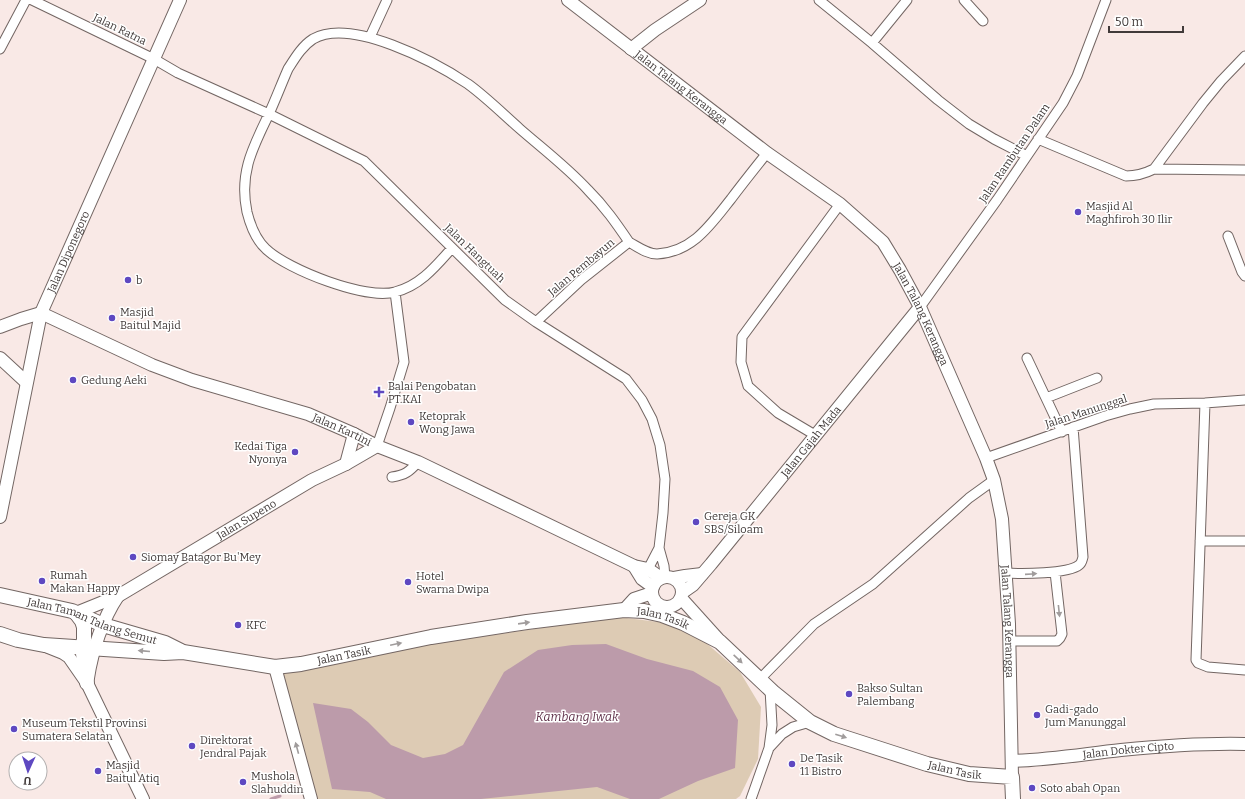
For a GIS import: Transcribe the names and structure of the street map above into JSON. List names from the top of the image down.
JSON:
{
  "streets": {
    "main road": ["Jalan Tasik", "Jalan Taman Talang Semut"],
    "street": [
      "Jalan Ratna",
      "Jalan Talang Kerangga",
      "Jalan Rambutan Dalam",
      "Jalan Diponegoro",
      "Jalan Hangtuah",
      "Jalan Pembayun",
      "Jalan Manunggal",
      "Jalan Kartini",
      "Jalan Gajah Mada",
      "Jalan Supeno",
      "Jalan Dokter Cipto"
    ]
  },
  "crossings": [
    ["Jalan Ratna", "Jalan Diponegoro"],
    ["Jalan Ratna", "Jalan Hangtuah"],
    ["Jalan Talang Kerangga", "Jalan Rambutan Dalam"],
    ["Jalan Talang Kerangga", "Jalan Pembayun"],
    ["Jalan Talang Kerangga", "Jalan Manunggal"],
    ["Jalan Talang Kerangga", "Jalan Gajah Mada"],
    ["Jalan Talang Kerangga", "Jalan Tasik"],
    ["Jalan Talang Kerangga", "Jalan Dokter Cipto"],
    ["Jalan Rambutan Dalam", "Jalan Gajah Mada"],
    ["Jalan Diponegoro", "Jalan Hangtuah"],
    ["Jalan Diponegoro", "Jalan Kartini"],
    ["Jalan Hangtuah", "Jalan Pembayun"],
    ["Jalan Kartini", "Jalan Supeno"],
    ["Jalan Supeno", "Jalan Taman Talang Semut"],
    ["Jalan Tasik", "Jalan Taman Talang Semut"]
  ],
  "one_way": ["Jalan Tasik"],
  "water": ["Kambang Iwak"],
  "places": {
    "other": [
      "Masjid Al Maghfiroh 30 Ilir",
      "b",
      "Masjid Baitul Majid",
      "Gedung Aeki",
      "Ketoprak Wong Jawa",
      "Kedai Tiga Nyonya",
      "Gereja GK SBS/Siloam",
      "Siomay Batagor Bu'Mey",
      "Rumah Makan Happy",
      "Hotel Swarna Dwipa",
      "KFC",
      "Bakso Sultan Palembang",
      "Gadi-gado Jum Manunggal",
      "Museum Tekstil Provinsi Sumatera Selatan",
      "Direktorat Jendral Pajak",
      "De Tasik 11 Bistro",
      "Masjid Baitul Atiq",
      "Mushola Slahuddin",
      "Soto abah Opan"
    ],
    "health": ["Balai Pengobatan PT.KAI"]
  },
  "scale_bar": "50 m",
  "north": "bottom"
}
